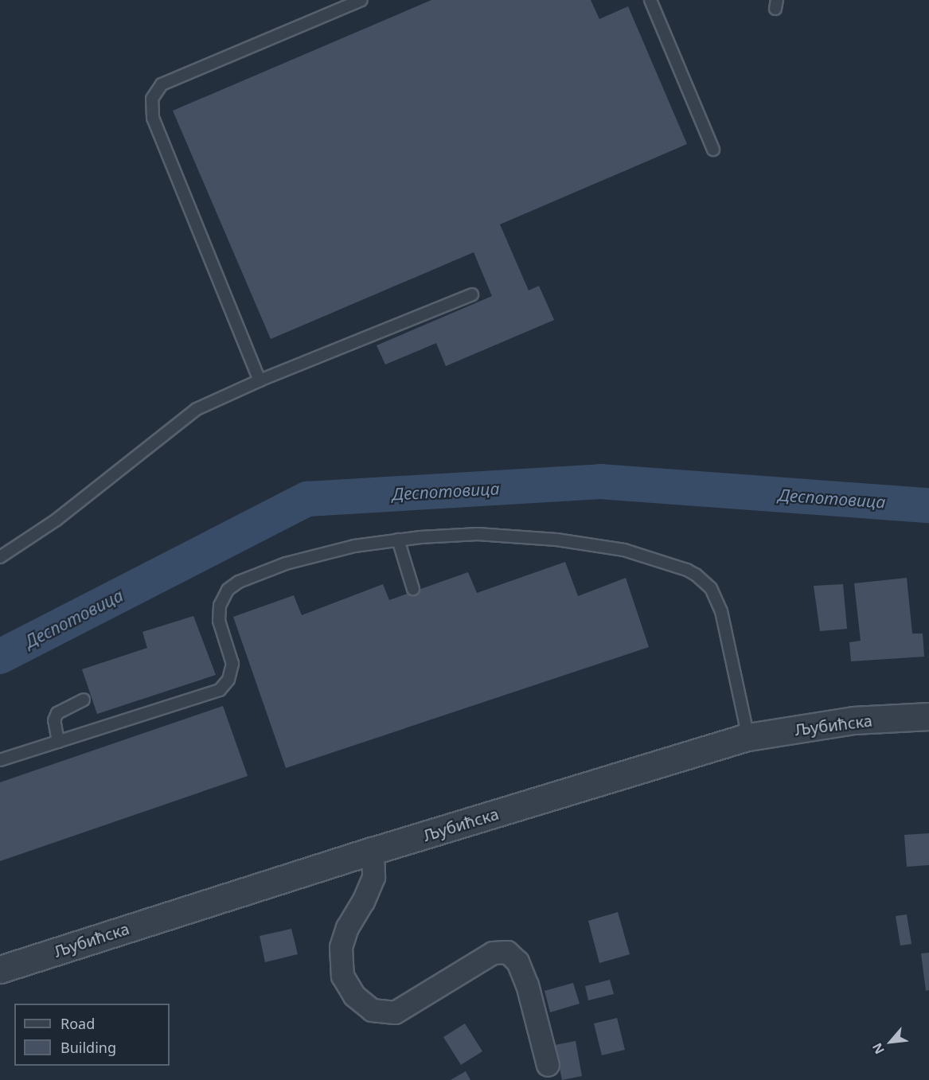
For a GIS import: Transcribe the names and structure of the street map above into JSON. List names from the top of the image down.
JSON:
{
  "streets": {
    "street": ["Љубићска"]
  },
  "water": ["Деспотовица"],
  "legend": ["Road", "Building"],
  "north": "bottom left"
}
